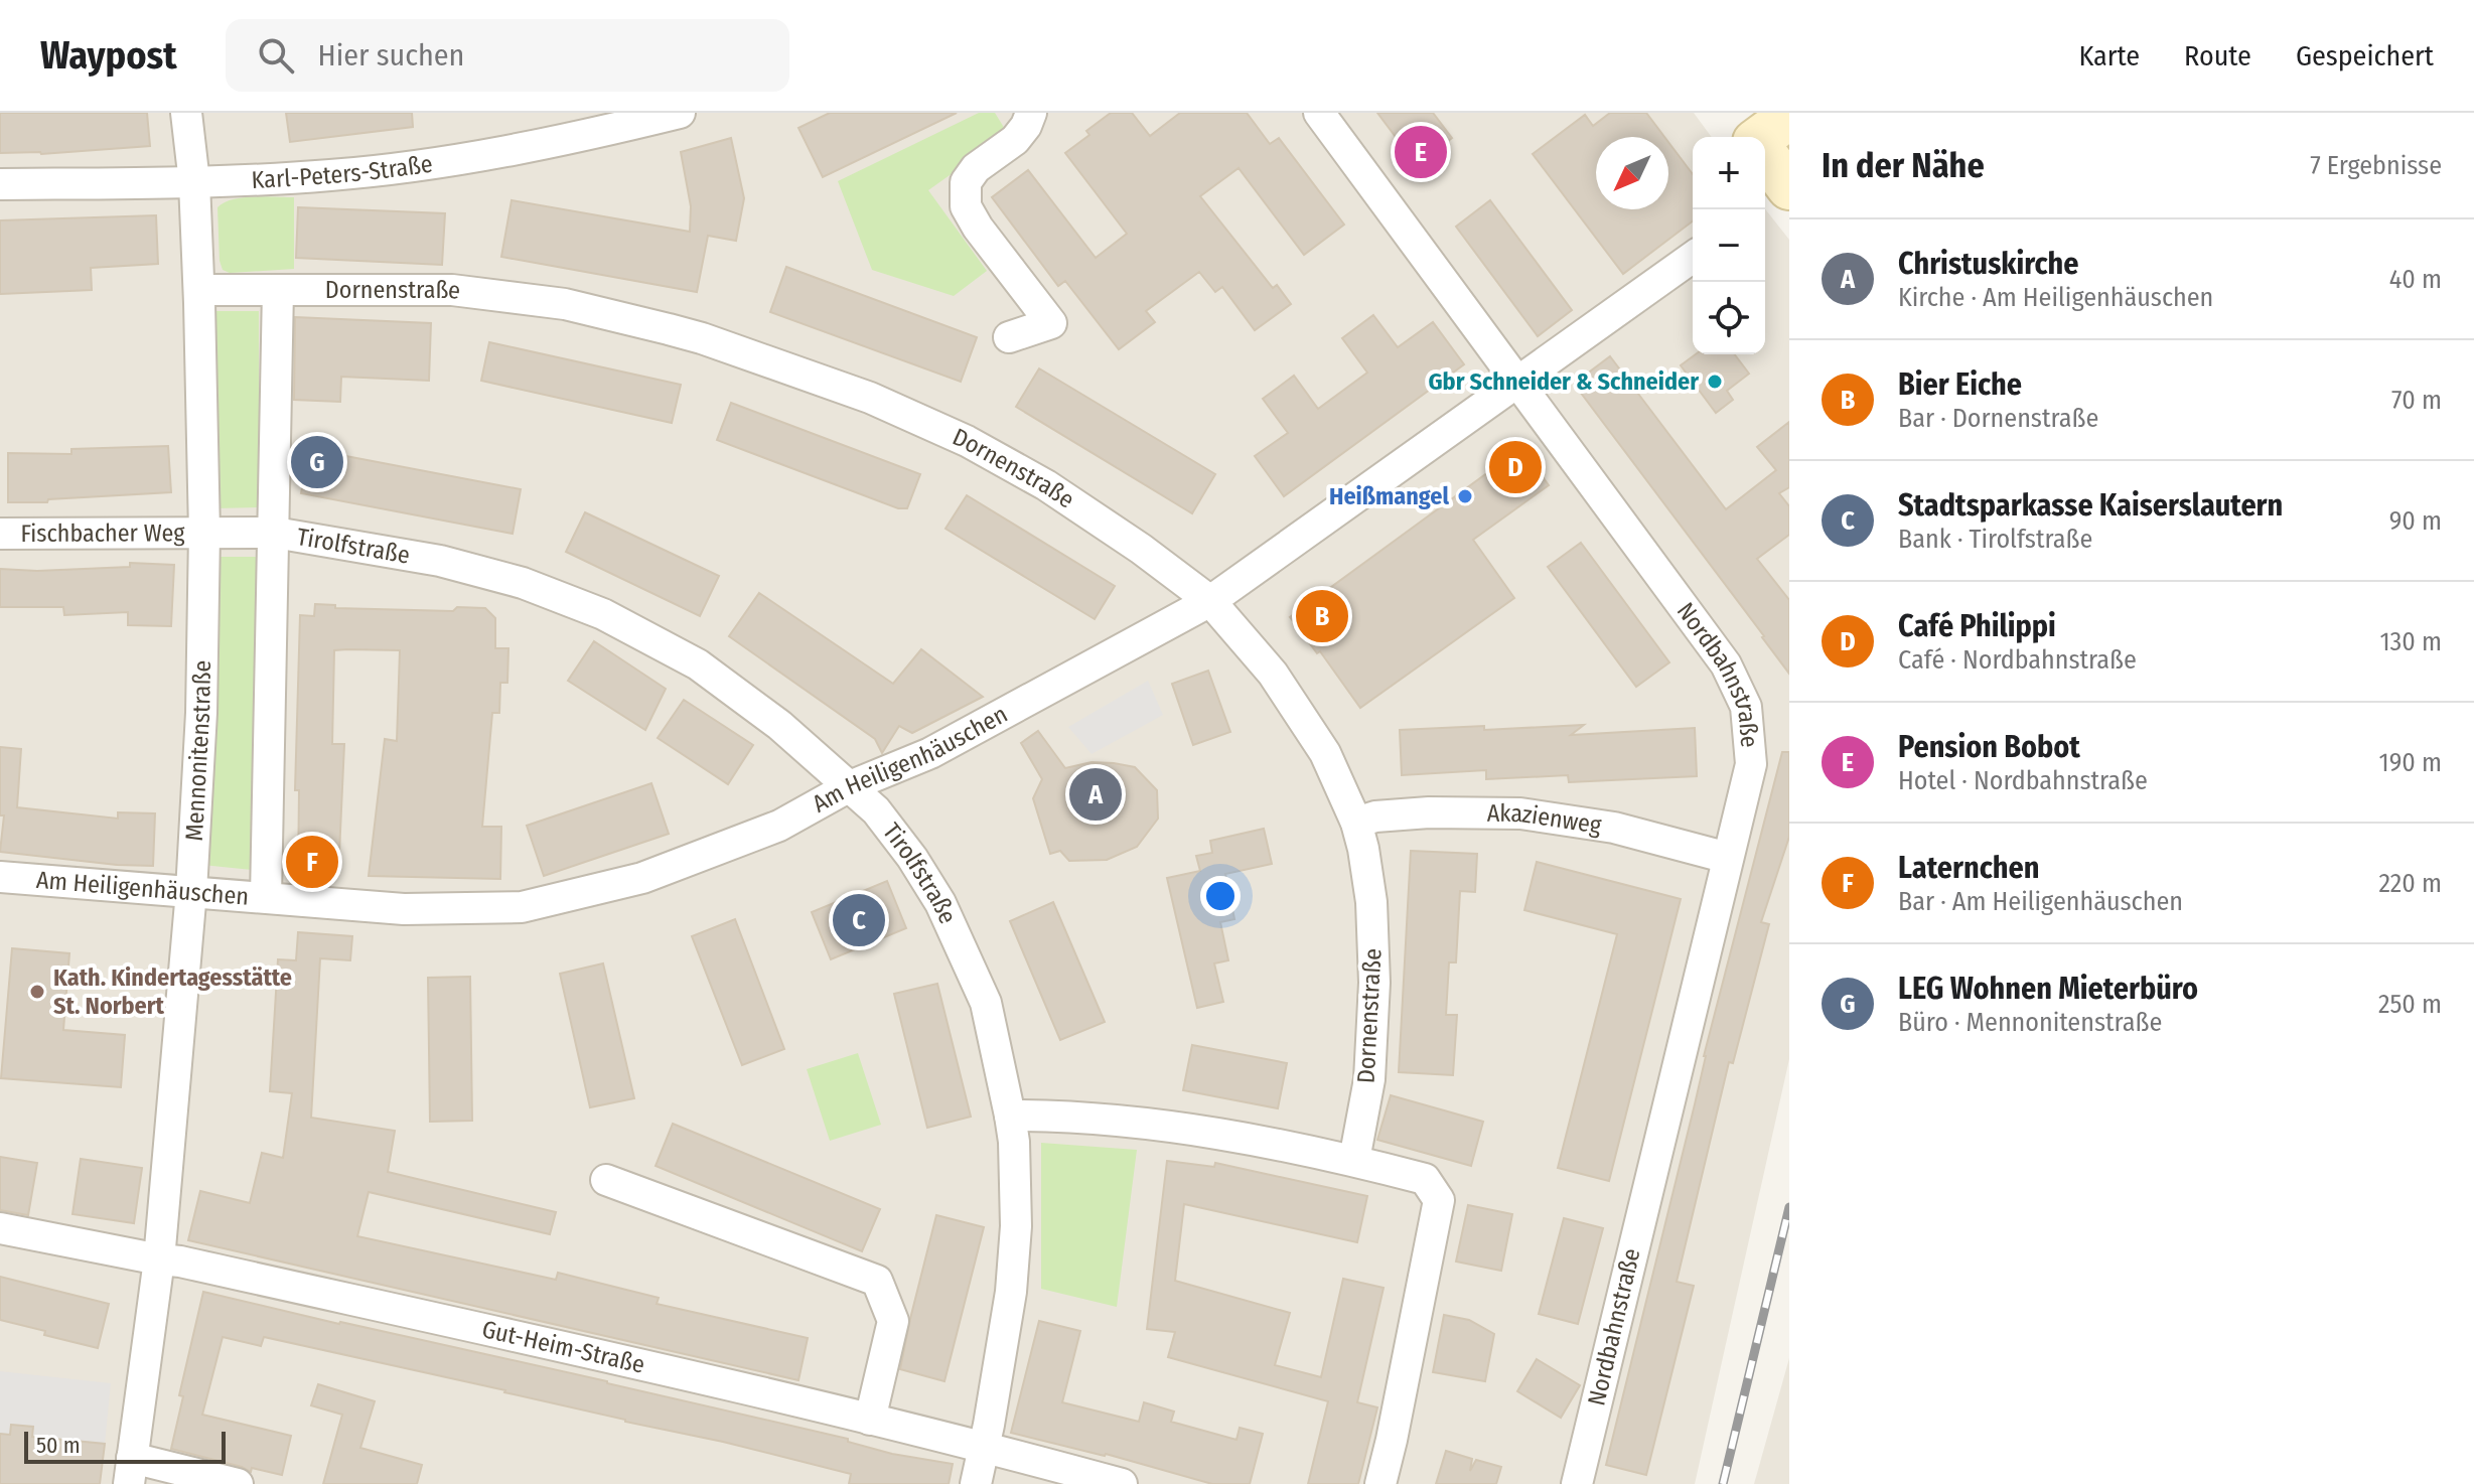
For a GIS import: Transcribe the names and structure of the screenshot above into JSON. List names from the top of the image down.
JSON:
{
  "streets": {
    "street": [
      "Karl-Peters-Straße",
      "Dornenstraße",
      "Fischbacher Weg",
      "Tirolfstraße",
      "Nordbahnstraße",
      "Mennonitenstraße",
      "Am Heiligenhäuschen",
      "Akazienweg",
      "Gut-Heim-Straße"
    ]
  },
  "crossings": [
    ["Karl-Peters-Straße", "Mennonitenstraße"],
    ["Dornenstraße", "Mennonitenstraße"],
    ["Dornenstraße", "Am Heiligenhäuschen"],
    ["Dornenstraße", "Akazienweg"],
    ["Fischbacher Weg", "Tirolfstraße"],
    ["Fischbacher Weg", "Mennonitenstraße"],
    ["Tirolfstraße", "Mennonitenstraße"],
    ["Tirolfstraße", "Am Heiligenhäuschen"],
    ["Tirolfstraße", "Gut-Heim-Straße"],
    ["Nordbahnstraße", "Am Heiligenhäuschen"],
    ["Nordbahnstraße", "Akazienweg"],
    ["Mennonitenstraße", "Am Heiligenhäuschen"],
    ["Mennonitenstraße", "Gut-Heim-Straße"]
  ],
  "places": ["Gbr Schneider & Schneider", "Heißmangel", "Kath. Kindertagesstätte St. Norbert"],
  "scale_bar": "50 m",
  "north": "bottom left",
  "page": {
    "header": "Waypost",
    "search": "Hier suchen",
    "nav": ["Karte", "Route", "Gespeichert"],
    "heading": ["In der Nähe", "7 Ergebnisse"],
    "pins": [
      "E",
      "G",
      "D",
      "B",
      "A",
      "F",
      "C"
    ],
    "map_buttons": ["+", "−"],
    "list": [
      {
        "mark": "A",
        "name": "Christuskirche",
        "note": "Kirche · Am Heiligenhäuschen",
        "value": "40 m"
      },
      {
        "mark": "B",
        "name": "Bier Eiche",
        "note": "Bar · Dornenstraße",
        "value": "70 m"
      },
      {
        "mark": "C",
        "name": "Stadtsparkasse Kaiserslautern",
        "note": "Bank · Tirolfstraße",
        "value": "90 m"
      },
      {
        "mark": "D",
        "name": "Café Philippi",
        "note": "Café · Nordbahnstraße",
        "value": "130 m"
      },
      {
        "mark": "E",
        "name": "Pension Bobot",
        "note": "Hotel · Nordbahnstraße",
        "value": "190 m"
      },
      {
        "mark": "F",
        "name": "Laternchen",
        "note": "Bar · Am Heiligenhäuschen",
        "value": "220 m"
      },
      {
        "mark": "G",
        "name": "LEG Wohnen Mieterbüro",
        "note": "Büro · Mennonitenstraße",
        "value": "250 m"
      }
    ],
    "scale": "50 m"
  }
}
